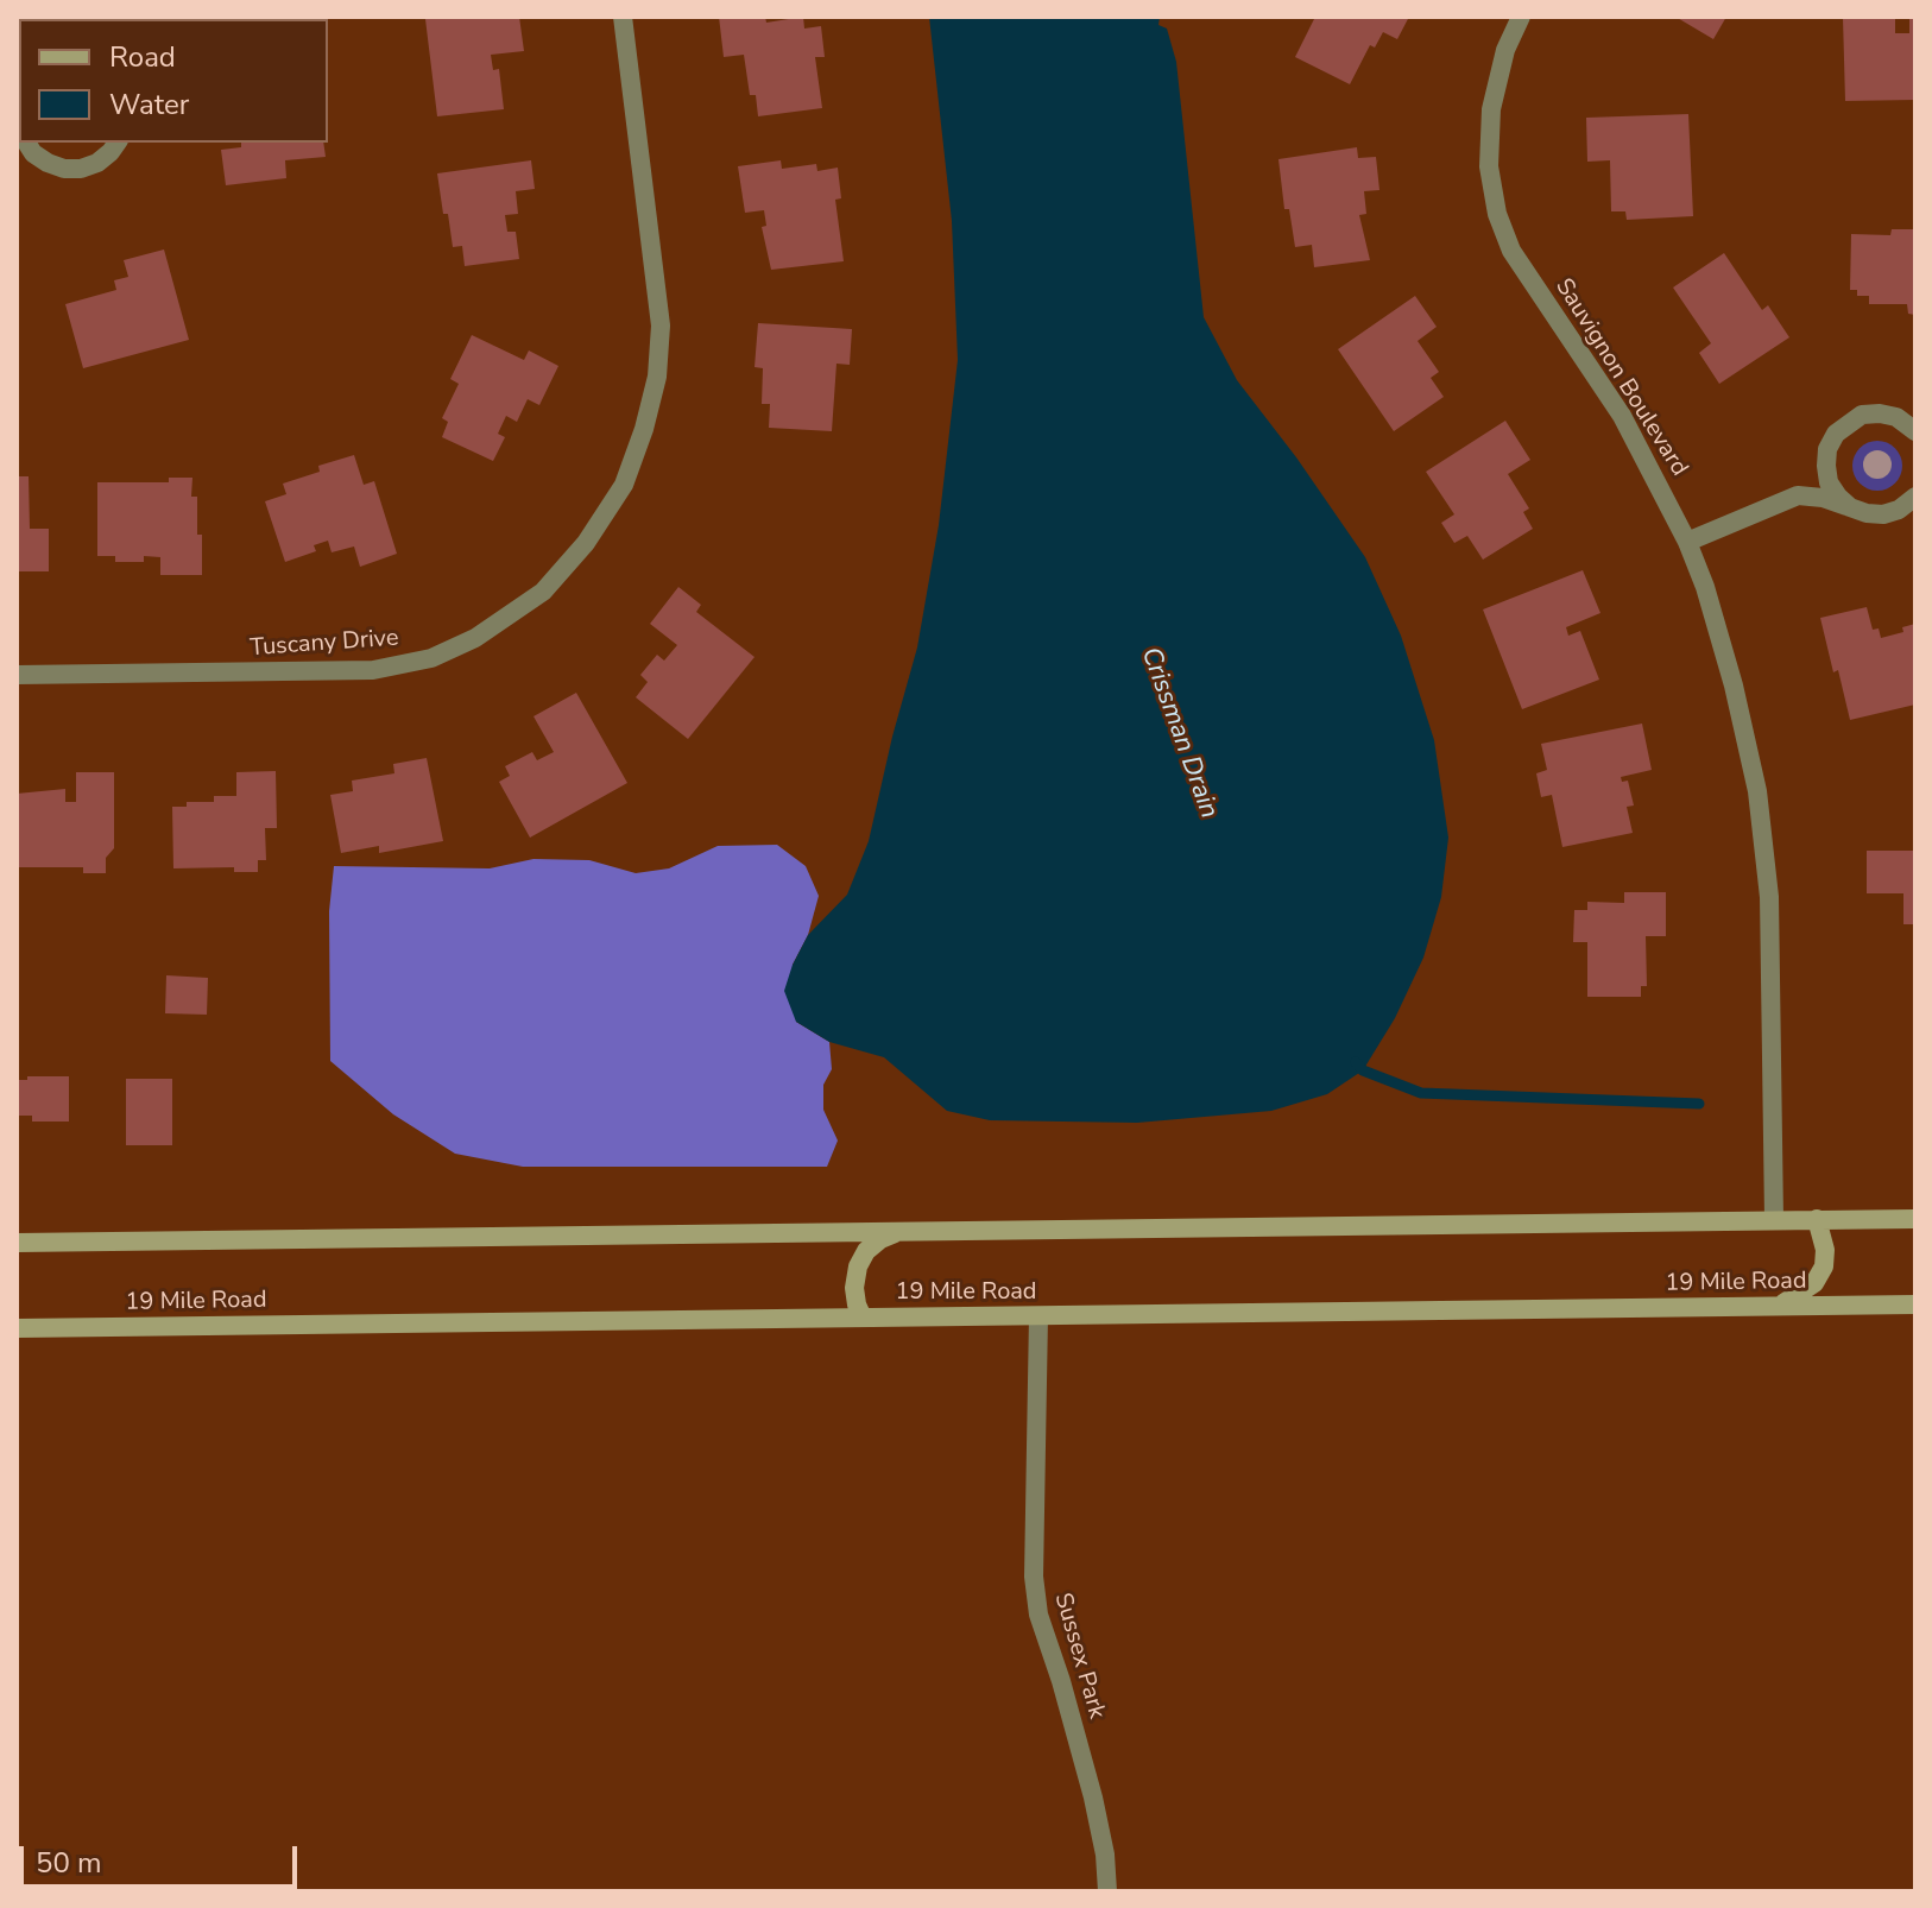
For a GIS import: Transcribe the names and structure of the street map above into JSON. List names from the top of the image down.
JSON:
{
  "streets": {
    "main road": ["19 Mile Road"],
    "street": ["Sauvignon Boulevard", "Tuscany Drive", "Sussex Park"]
  },
  "crossings": [
    ["19 Mile Road", "Sussex Park"]
  ],
  "water": ["Crissman Drain"],
  "legend": ["Road", "Water"],
  "scale_bar": "50 m"
}
